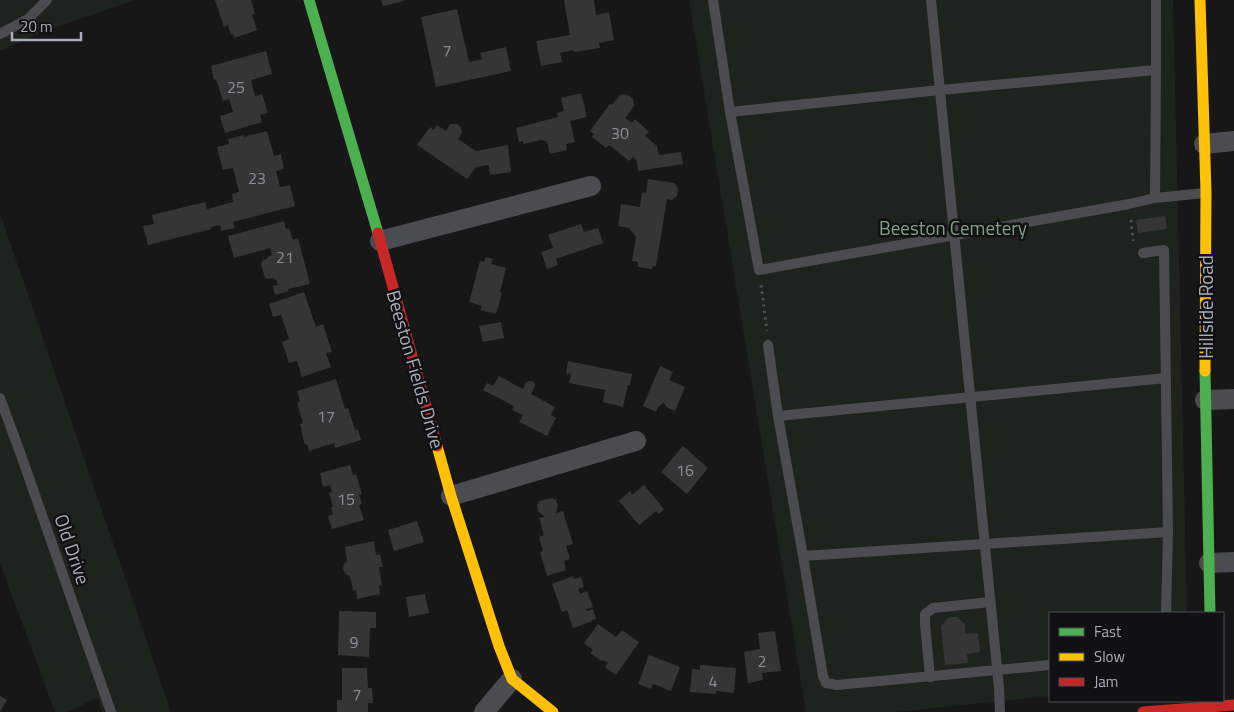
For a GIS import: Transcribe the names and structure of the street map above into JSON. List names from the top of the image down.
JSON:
{
  "streets": {
    "street": ["Hillside Road", "Beeston Fields Drive"],
    "lane": ["Old Drive"]
  },
  "parks": ["Beeston Cemetery"],
  "house_numbers": [
    "7",
    "25",
    "30",
    "23",
    "21",
    "17",
    "16",
    "15",
    "9",
    "2",
    "4",
    "7"
  ],
  "legend": ["Fast", "Slow", "Jam"],
  "scale_bar": "20 m"
}
